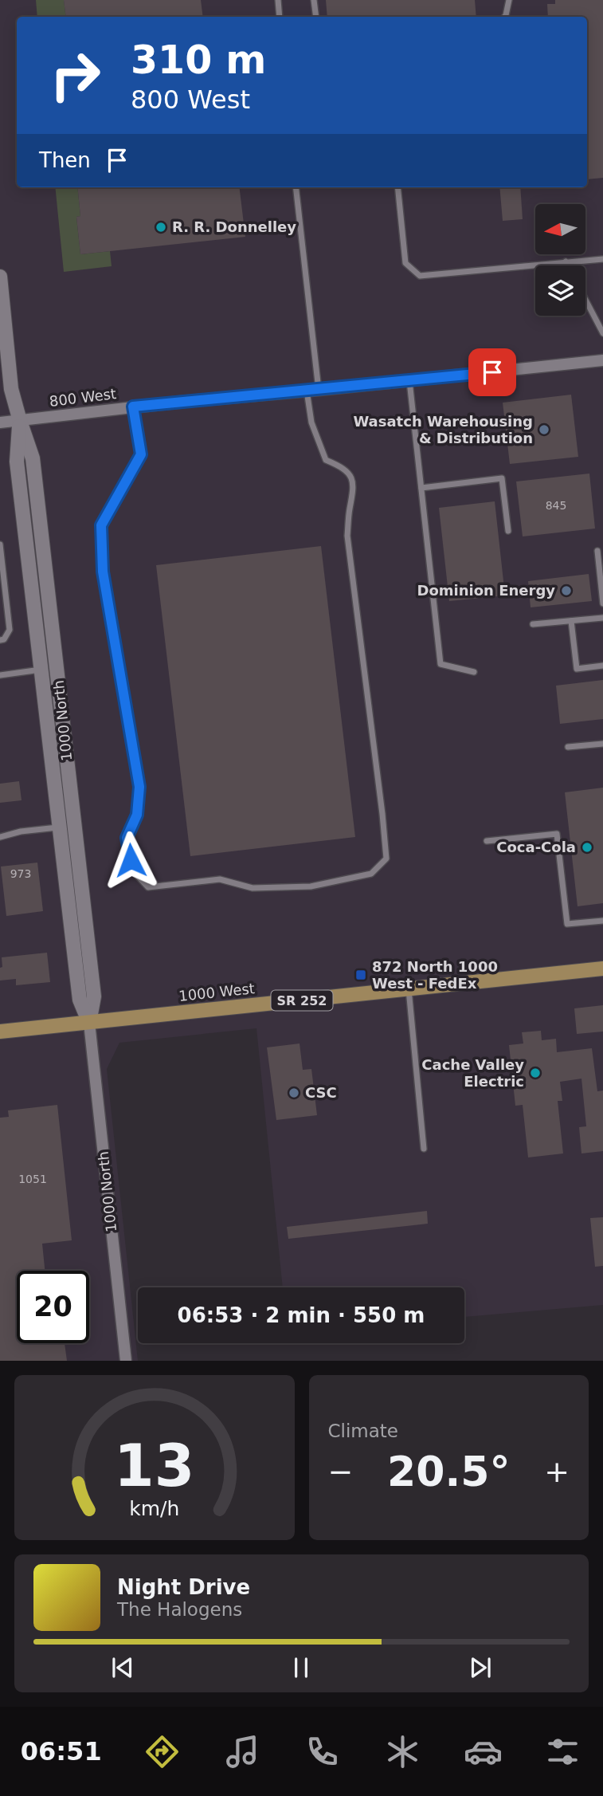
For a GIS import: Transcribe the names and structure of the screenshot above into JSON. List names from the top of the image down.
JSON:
{
  "streets": {
    "main road": ["1000 West", "SR 252"],
    "street": ["800 West", "1000 North"]
  },
  "crossings": [
    ["800 West", "1000 North"],
    ["1000 North", "1000 West"]
  ],
  "places": {
    "other": [
      "R. R. Donnelley",
      "Wasatch Warehousing & Distribution",
      "Dominion Energy",
      "Coca-Cola",
      "Cache Valley Electric",
      "CSC"
    ],
    "transit": ["872 North 1000 West - FedEx"]
  },
  "house_numbers": ["845", "973", "1051"],
  "north": "left",
  "page": {
    "turn": ["310 m", "800 West"],
    "then": "Then",
    "limit": "20",
    "trip": "06:53 · 2 min · 550 m",
    "tile": "Climate",
    "heat": ["−", "20.5°", "+"],
    "song": ["Night Drive", "The Halogens"],
    "tabs": "06:51",
    "gauge": ["13", "km/h"]
  }
}
